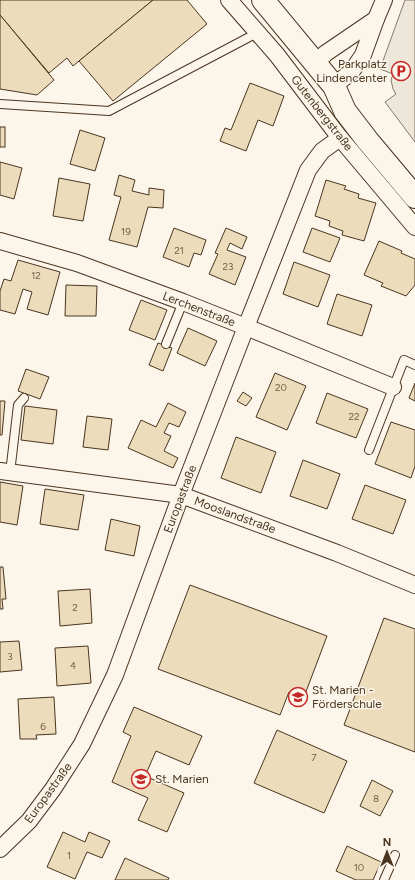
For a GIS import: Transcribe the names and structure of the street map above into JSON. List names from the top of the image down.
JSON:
{
  "streets": {
    "street": [
      "Gutenbergstraße",
      "Lerchenstraße",
      "Europastraße",
      "Mooslandstraße"
    ]
  },
  "crossings": [
    ["Gutenbergstraße", "Europastraße"],
    ["Lerchenstraße", "Europastraße"],
    ["Europastraße", "Mooslandstraße"]
  ],
  "places": {
    "parking": ["Parkplatz Lindencenter"],
    "school or university": ["St. Marien - Förderschule", "St. Marien"]
  },
  "house_numbers": [
    "19",
    "21",
    "23",
    "12",
    "20",
    "22",
    "2",
    "3",
    "4",
    "6",
    "7",
    "8",
    "1",
    "10"
  ],
  "north": "top"
}
